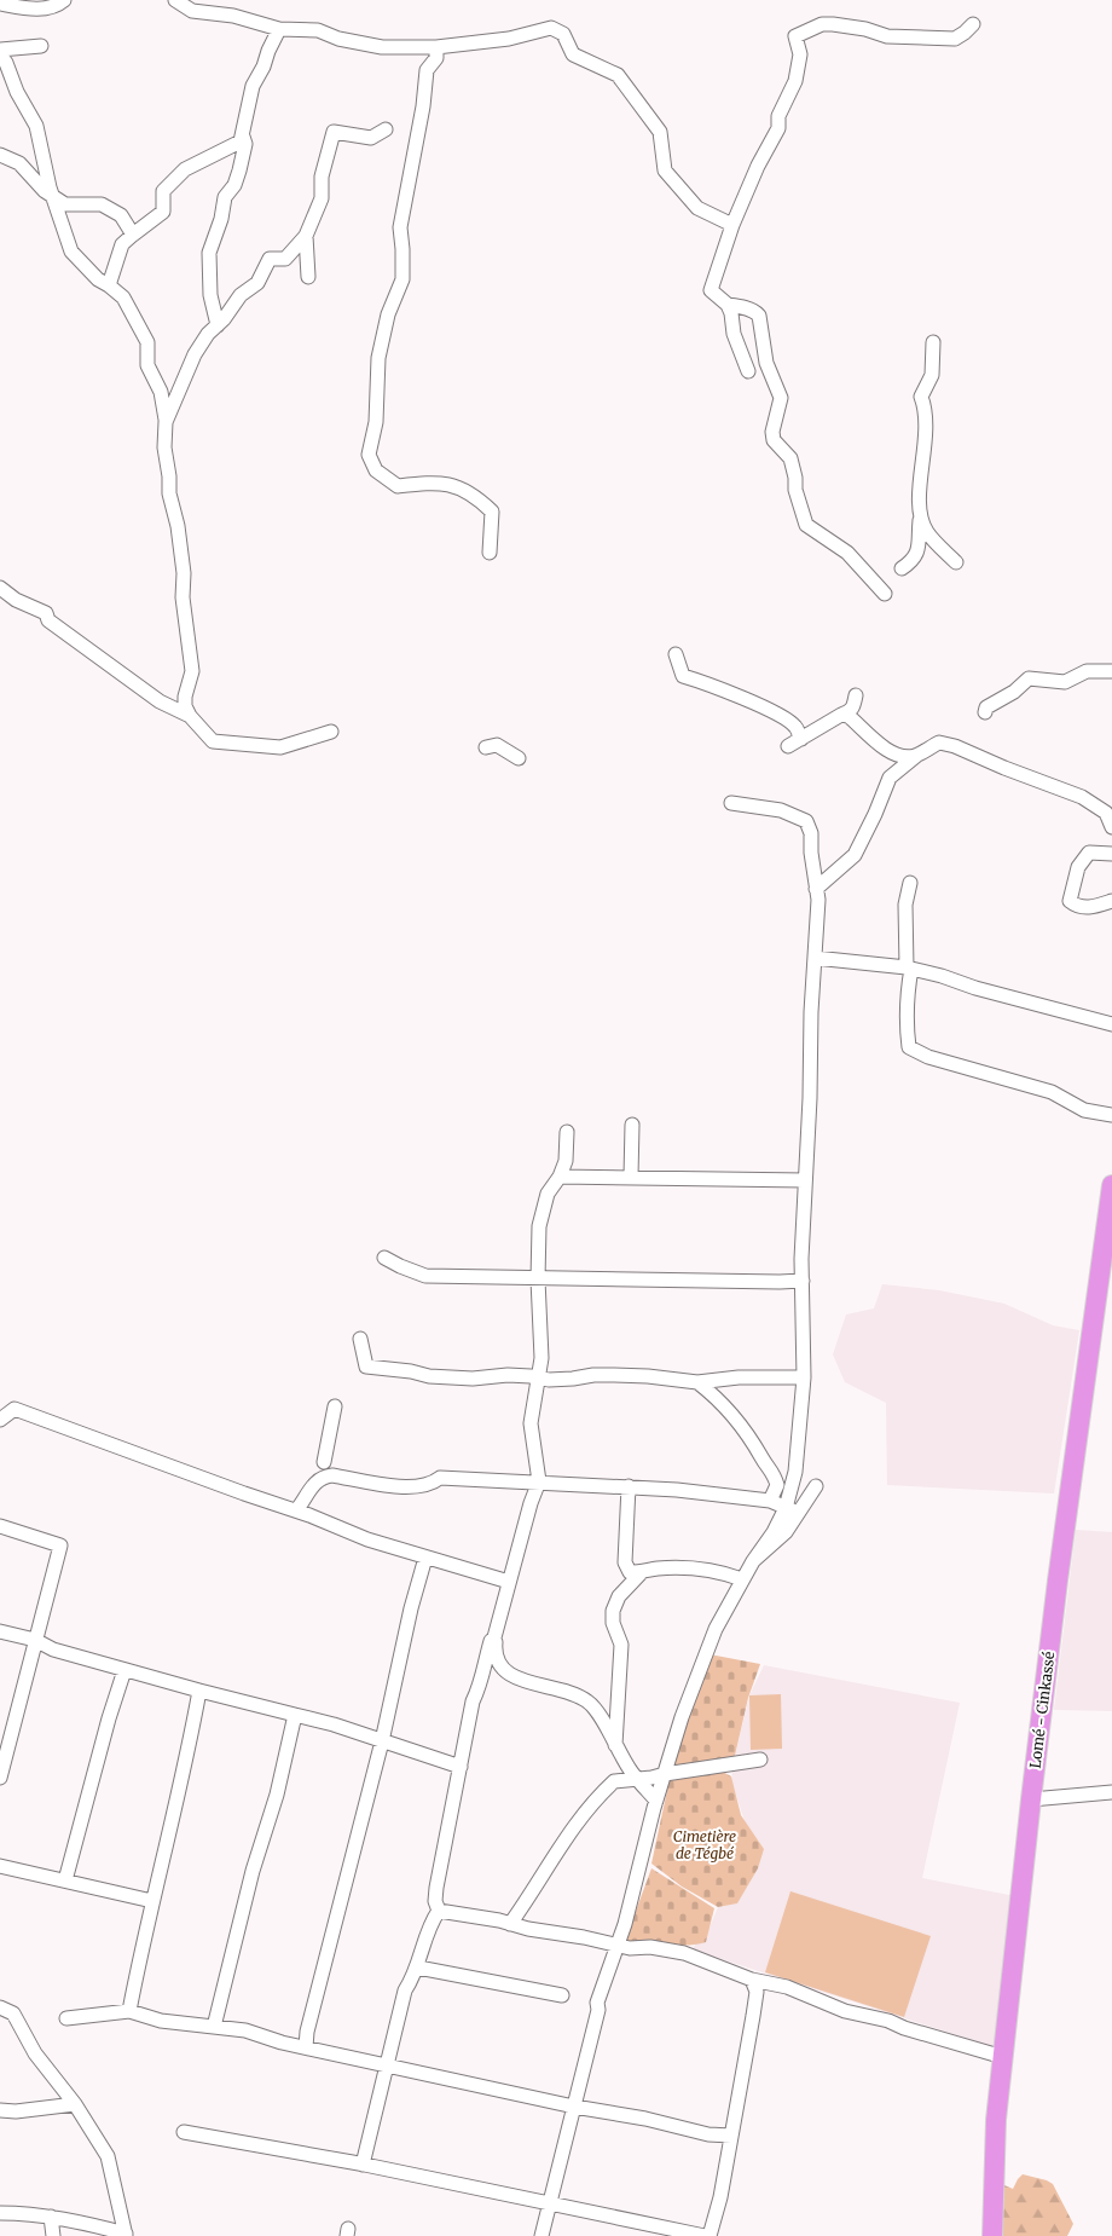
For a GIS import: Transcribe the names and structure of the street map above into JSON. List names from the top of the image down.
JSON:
{
  "streets": {
    "highway": ["Lomé - Cinkassé"]
  },
  "parks": ["Cimetière de Tégbé"]
}
